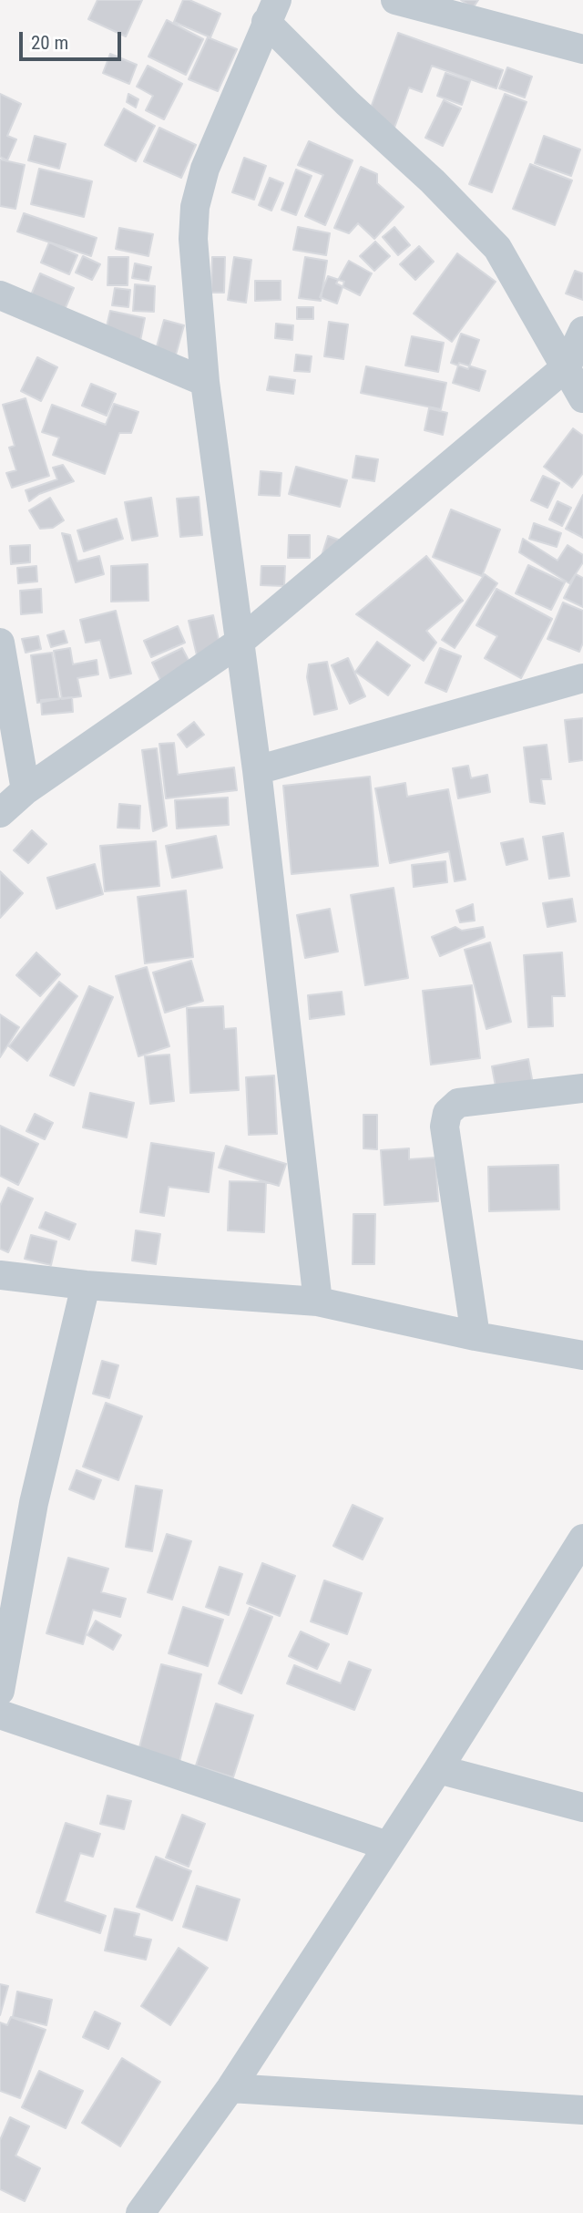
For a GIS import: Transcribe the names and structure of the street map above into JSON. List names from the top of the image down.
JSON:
{
  "scale_bar": "20 m"
}
